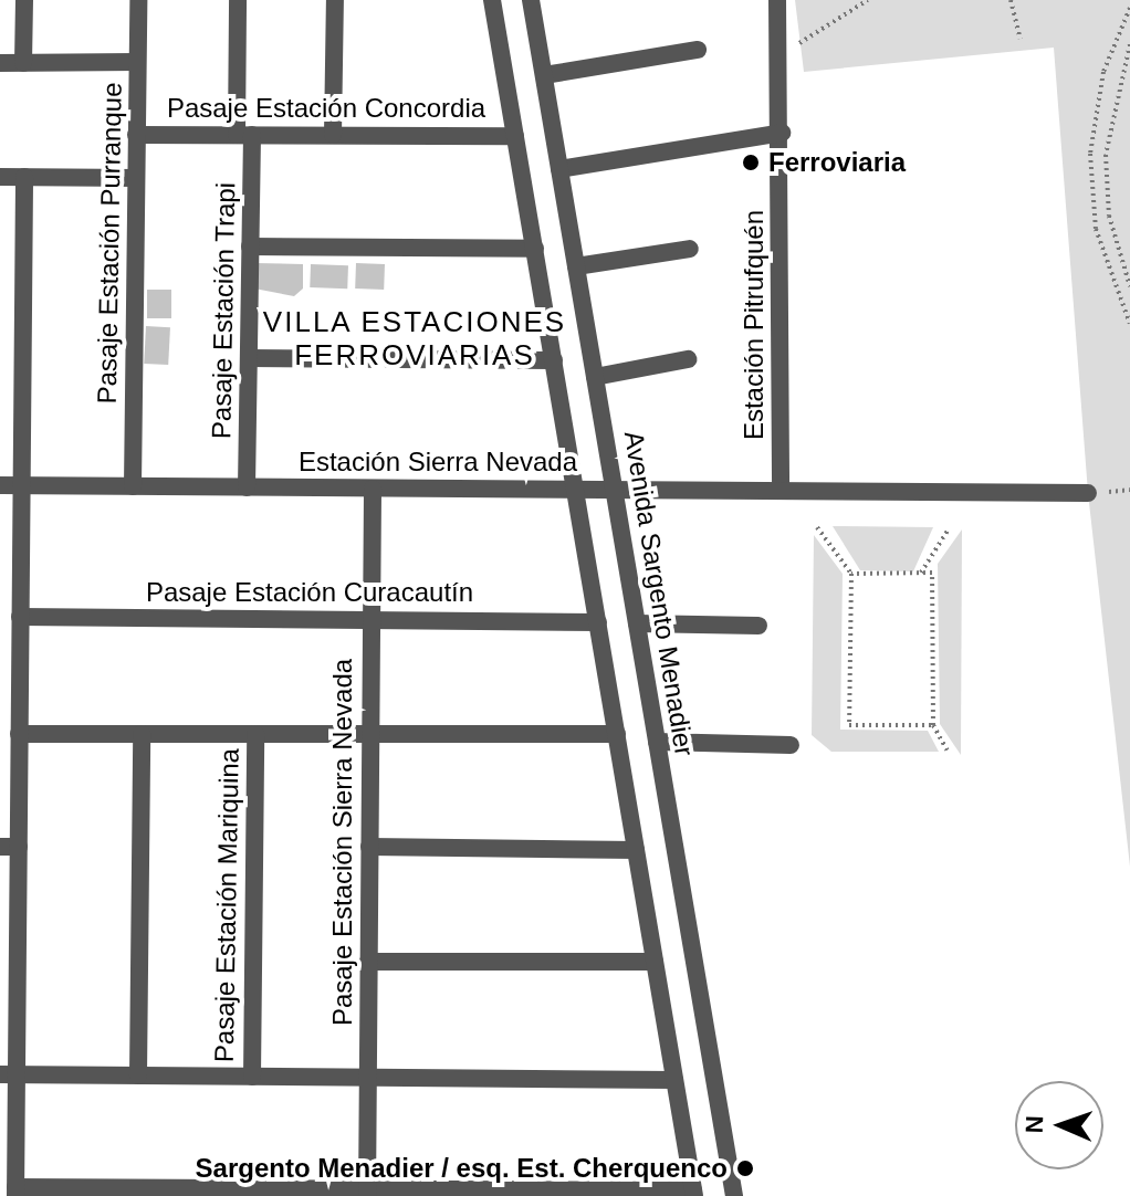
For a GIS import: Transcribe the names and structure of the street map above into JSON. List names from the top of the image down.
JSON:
{
  "streets": {
    "street": [
      "Pasaje Estación Concordia",
      "Pasaje Estación Purranque",
      "Pasaje Estación Trapi",
      "Estación Pitrufquén",
      "Estación Sierra Nevada",
      "Pasaje Estación Curacautín",
      "Avenida Sargento Menadier",
      "Pasaje Estación Sierra Nevada",
      "Pasaje Estación Mariquina"
    ]
  },
  "crossings": [
    ["Pasaje Estación Concordia", "Pasaje Estación Purranque"],
    ["Pasaje Estación Concordia", "Pasaje Estación Trapi"],
    ["Pasaje Estación Purranque", "Estación Sierra Nevada"],
    ["Pasaje Estación Trapi", "Estación Sierra Nevada"],
    ["Estación Pitrufquén", "Estación Sierra Nevada"],
    ["Estación Sierra Nevada", "Avenida Sargento Menadier"],
    ["Estación Sierra Nevada", "Pasaje Estación Sierra Nevada"],
    ["Pasaje Estación Curacautín", "Pasaje Estación Sierra Nevada"]
  ],
  "districts": ["VILLA ESTACIONES FERROVIARIAS"],
  "places": ["Ferroviaria", "Sargento Menadier / esq. Est. Cherquenco"],
  "north": "left"
}
